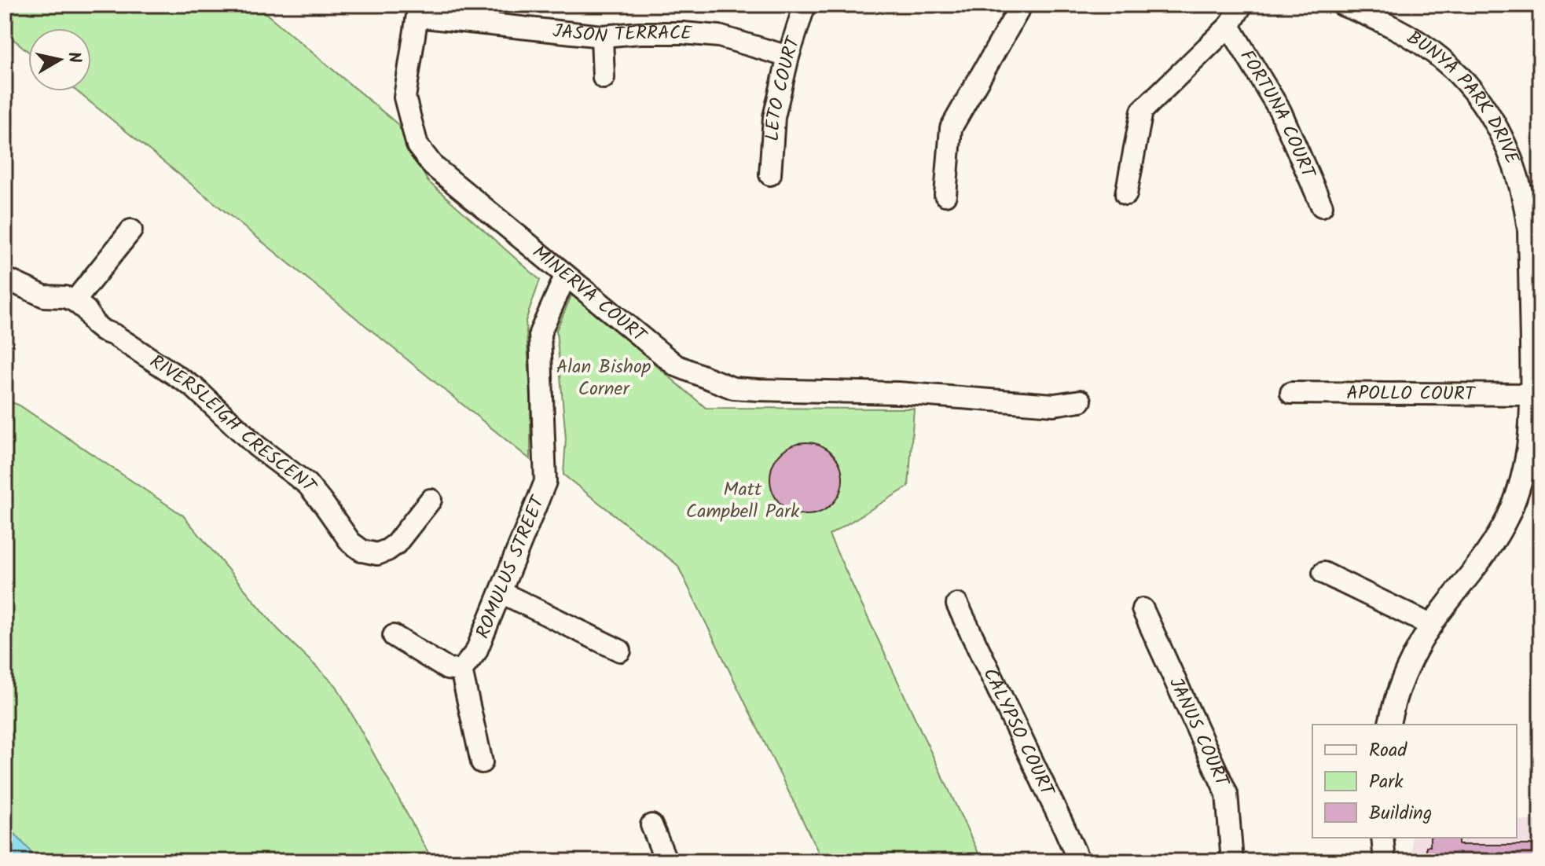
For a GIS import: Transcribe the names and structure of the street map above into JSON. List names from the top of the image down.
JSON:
{
  "streets": {
    "street": [
      "JASON TERRACE",
      "LETO COURT",
      "BUNYA PARK DRIVE",
      "FORTUNA COURT",
      "MINERVA COURT",
      "APOLLO COURT",
      "RIVERSLEIGH CRESCENT",
      "ROMULUS STREET",
      "CALYPSO COURT",
      "JANUS COURT"
    ]
  },
  "crossings": [
    ["JASON TERRACE", "LETO COURT"],
    ["JASON TERRACE", "MINERVA COURT"],
    ["BUNYA PARK DRIVE", "APOLLO COURT"],
    ["MINERVA COURT", "ROMULUS STREET"]
  ],
  "parks": ["Alan Bishop Corner", "Matt Campbell Park"],
  "legend": ["Road", "Park", "Building"],
  "north": "right"
}
